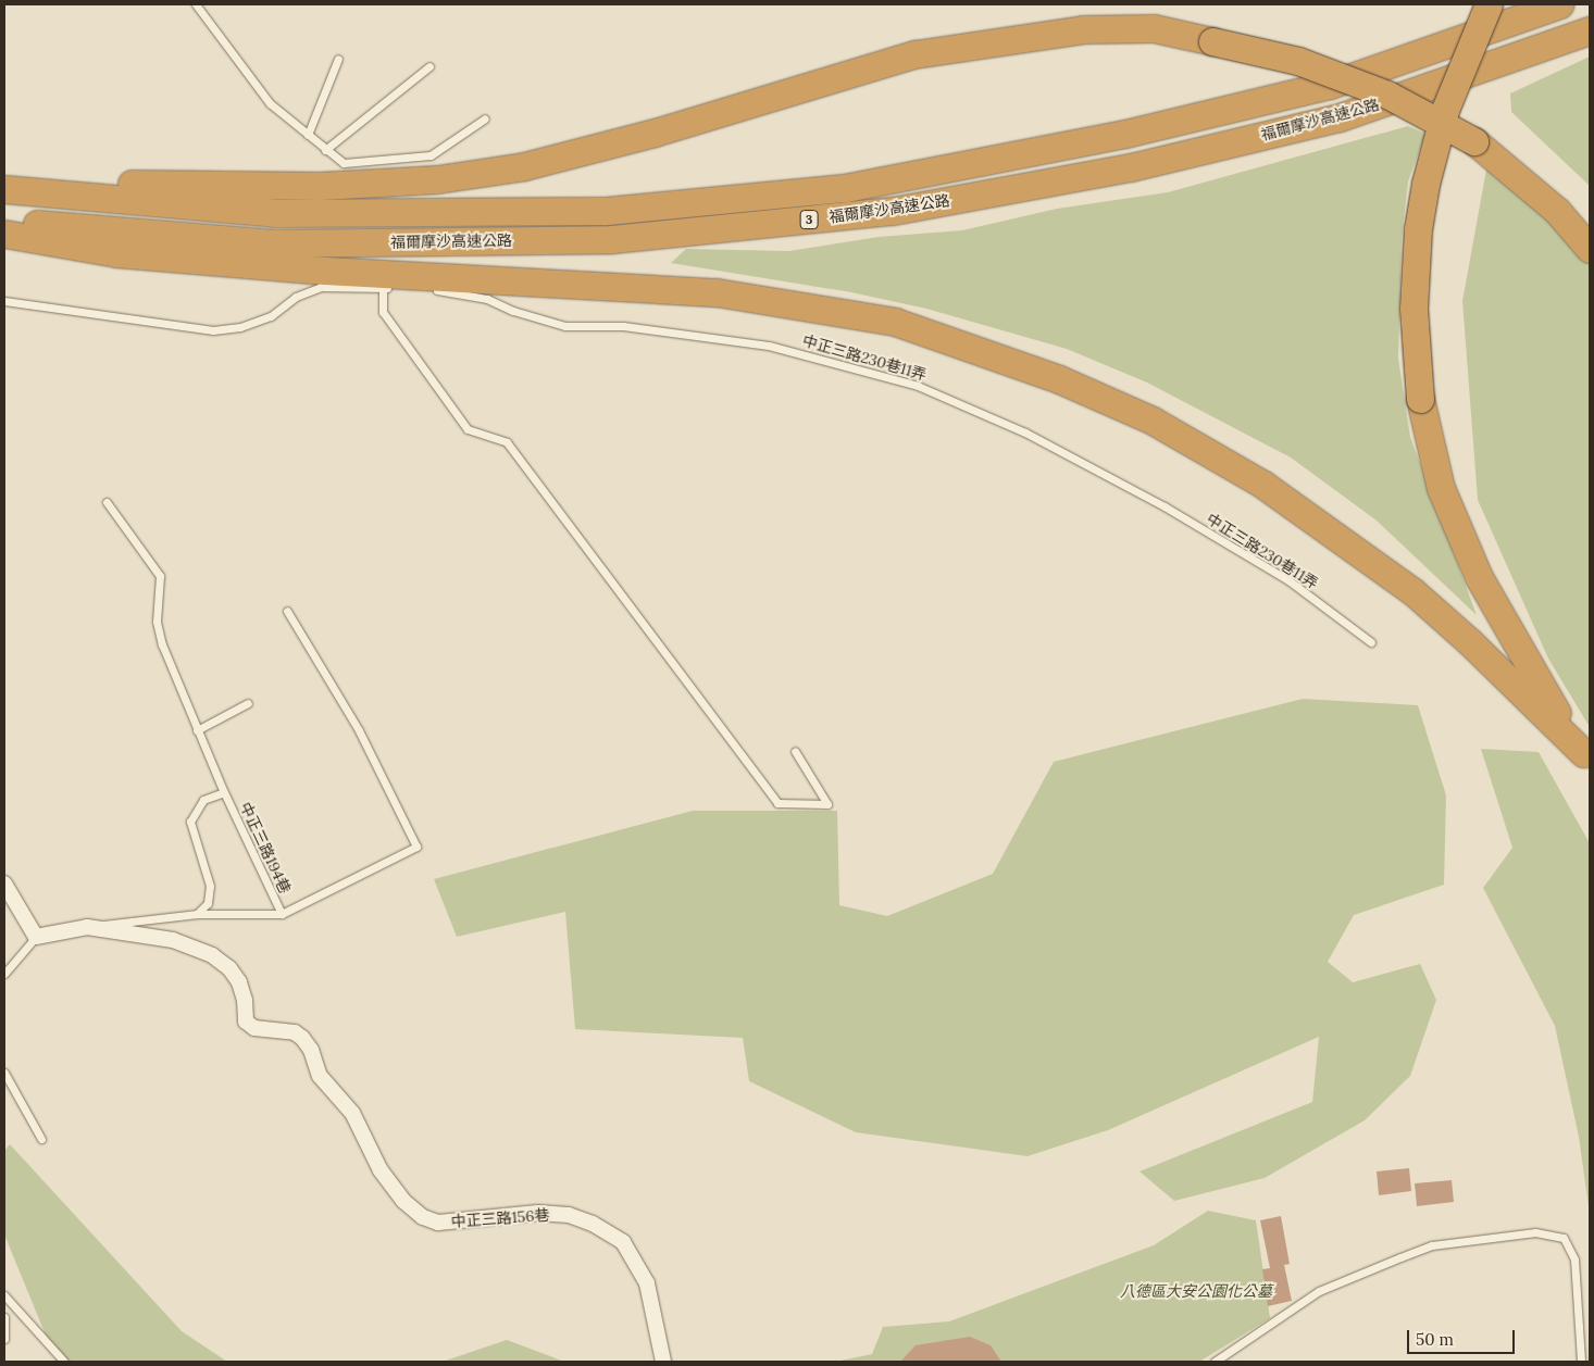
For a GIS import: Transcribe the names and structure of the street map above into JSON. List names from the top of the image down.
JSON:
{
  "streets": {
    "highway": ["福爾摩沙高速公路", "3"],
    "street": ["中正三路156巷"],
    "lane": ["中正三路230巷11弄", "中正三路194巷"]
  },
  "parks": ["八德區大安公園化公墓"],
  "scale_bar": "50 m"
}
